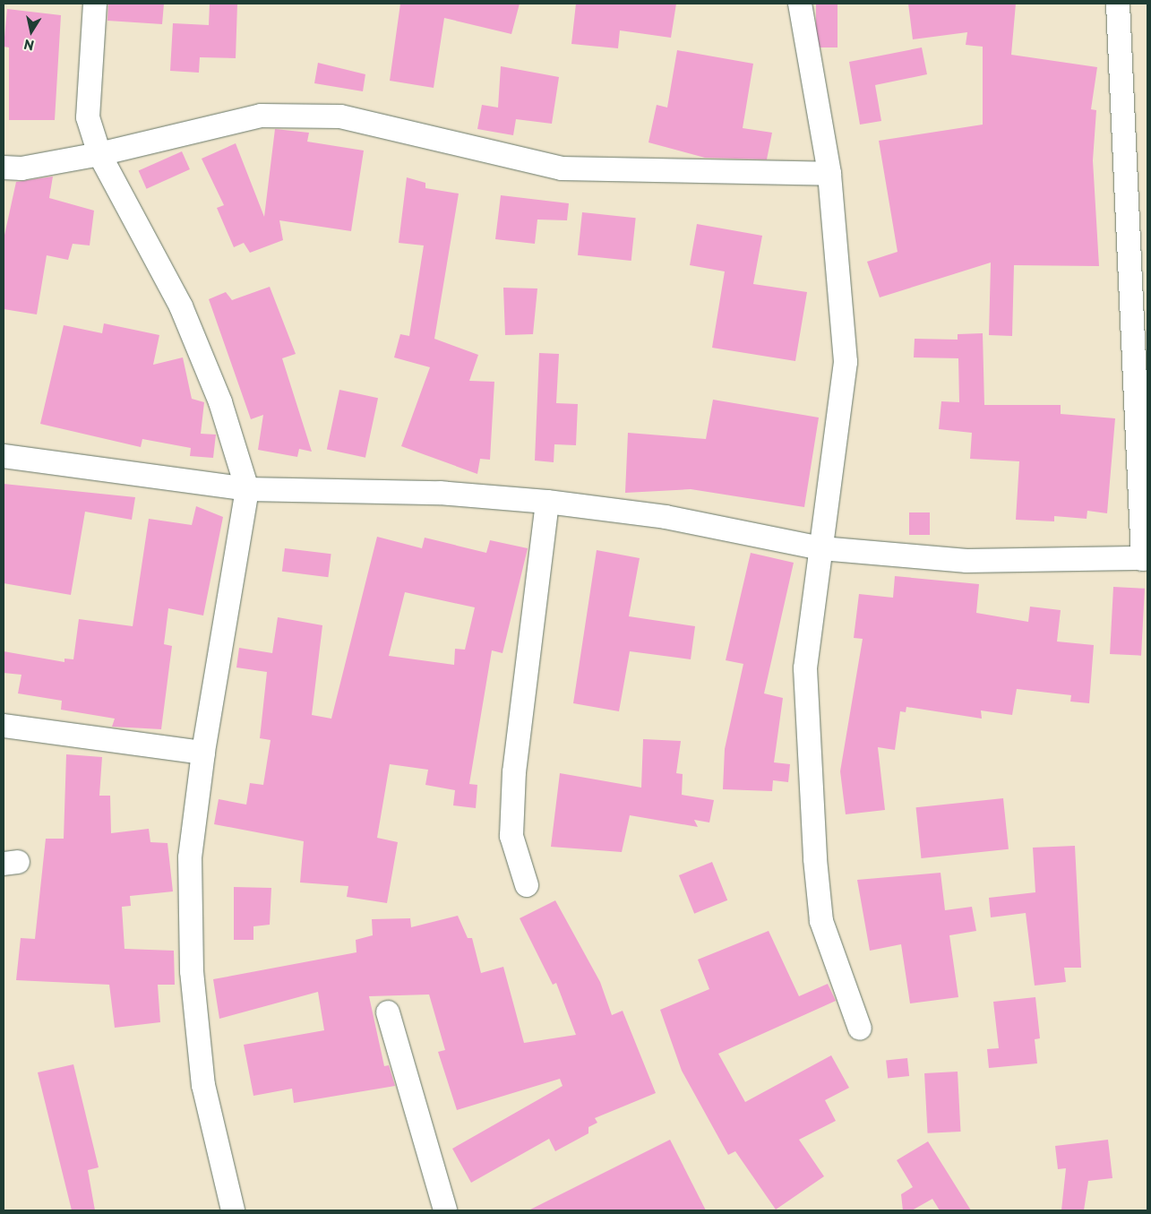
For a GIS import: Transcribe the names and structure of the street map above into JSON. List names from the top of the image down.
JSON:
{
  "north": "bottom"
}
